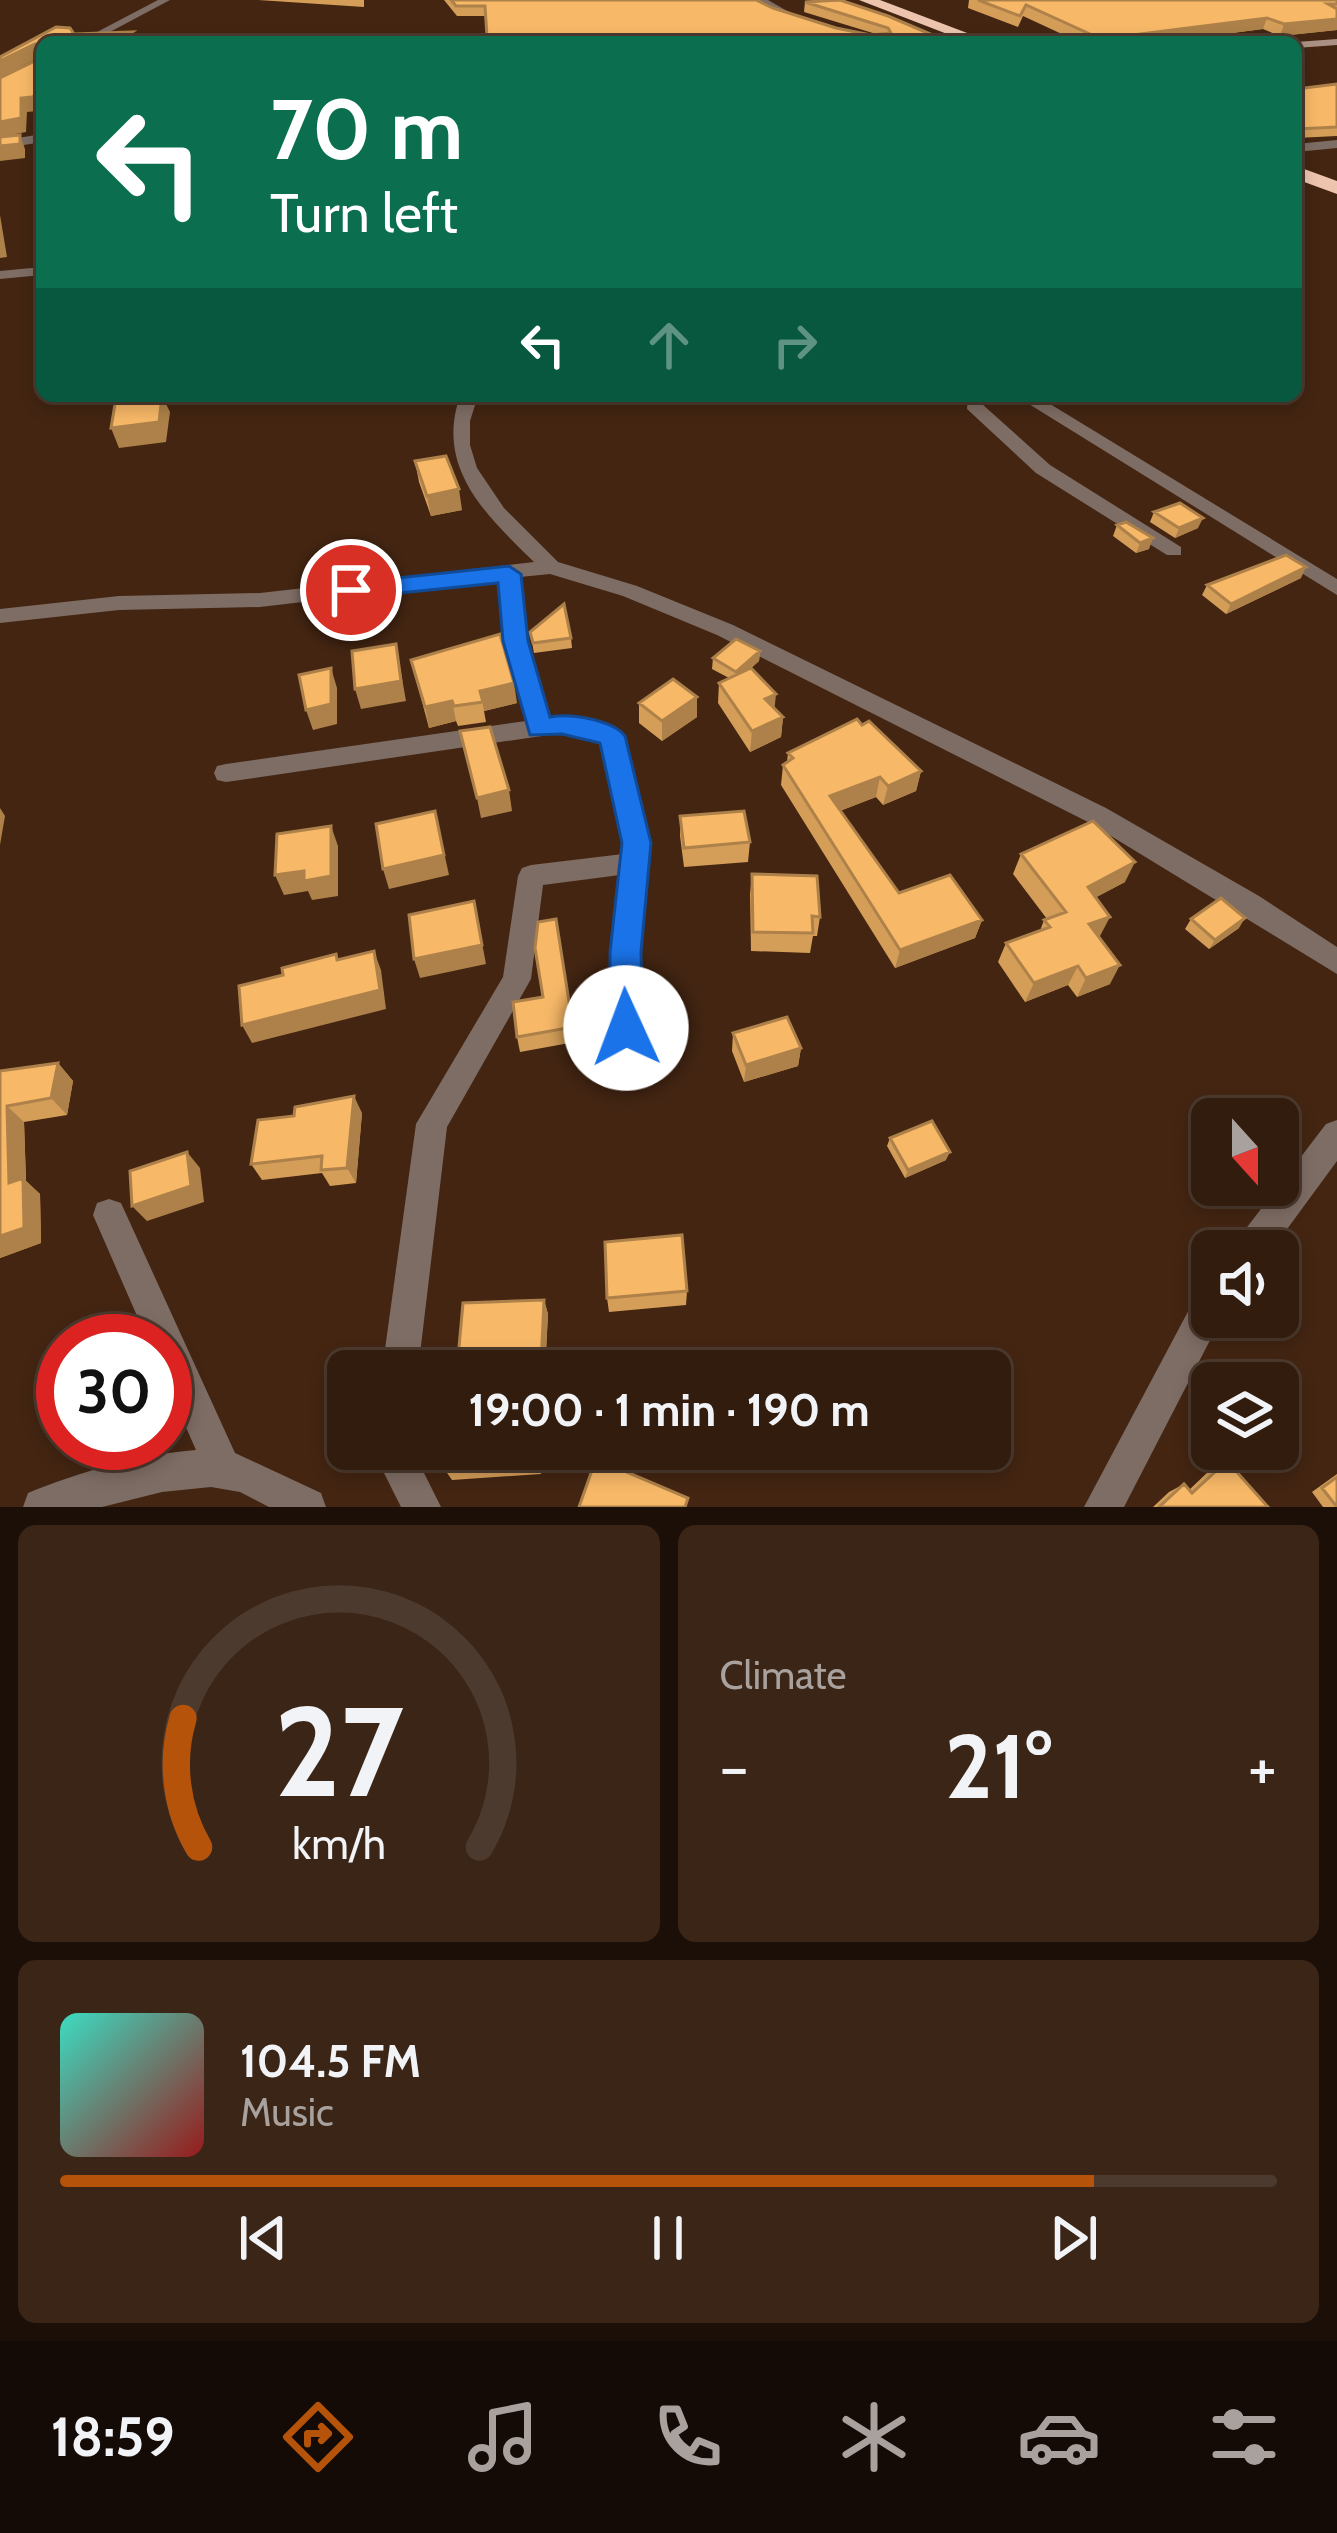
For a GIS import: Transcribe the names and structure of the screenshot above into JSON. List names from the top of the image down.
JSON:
{
  "north": "bottom",
  "page": {
    "turn": ["70 m", "Turn left"],
    "limit": "30",
    "trip": "19:00 · 1 min · 190 m",
    "tile": "Climate",
    "heat": ["−", "21°", "+"],
    "song": ["104.5 FM", "Music"],
    "tabs": "18:59",
    "gauge": ["27", "km/h"]
  }
}
